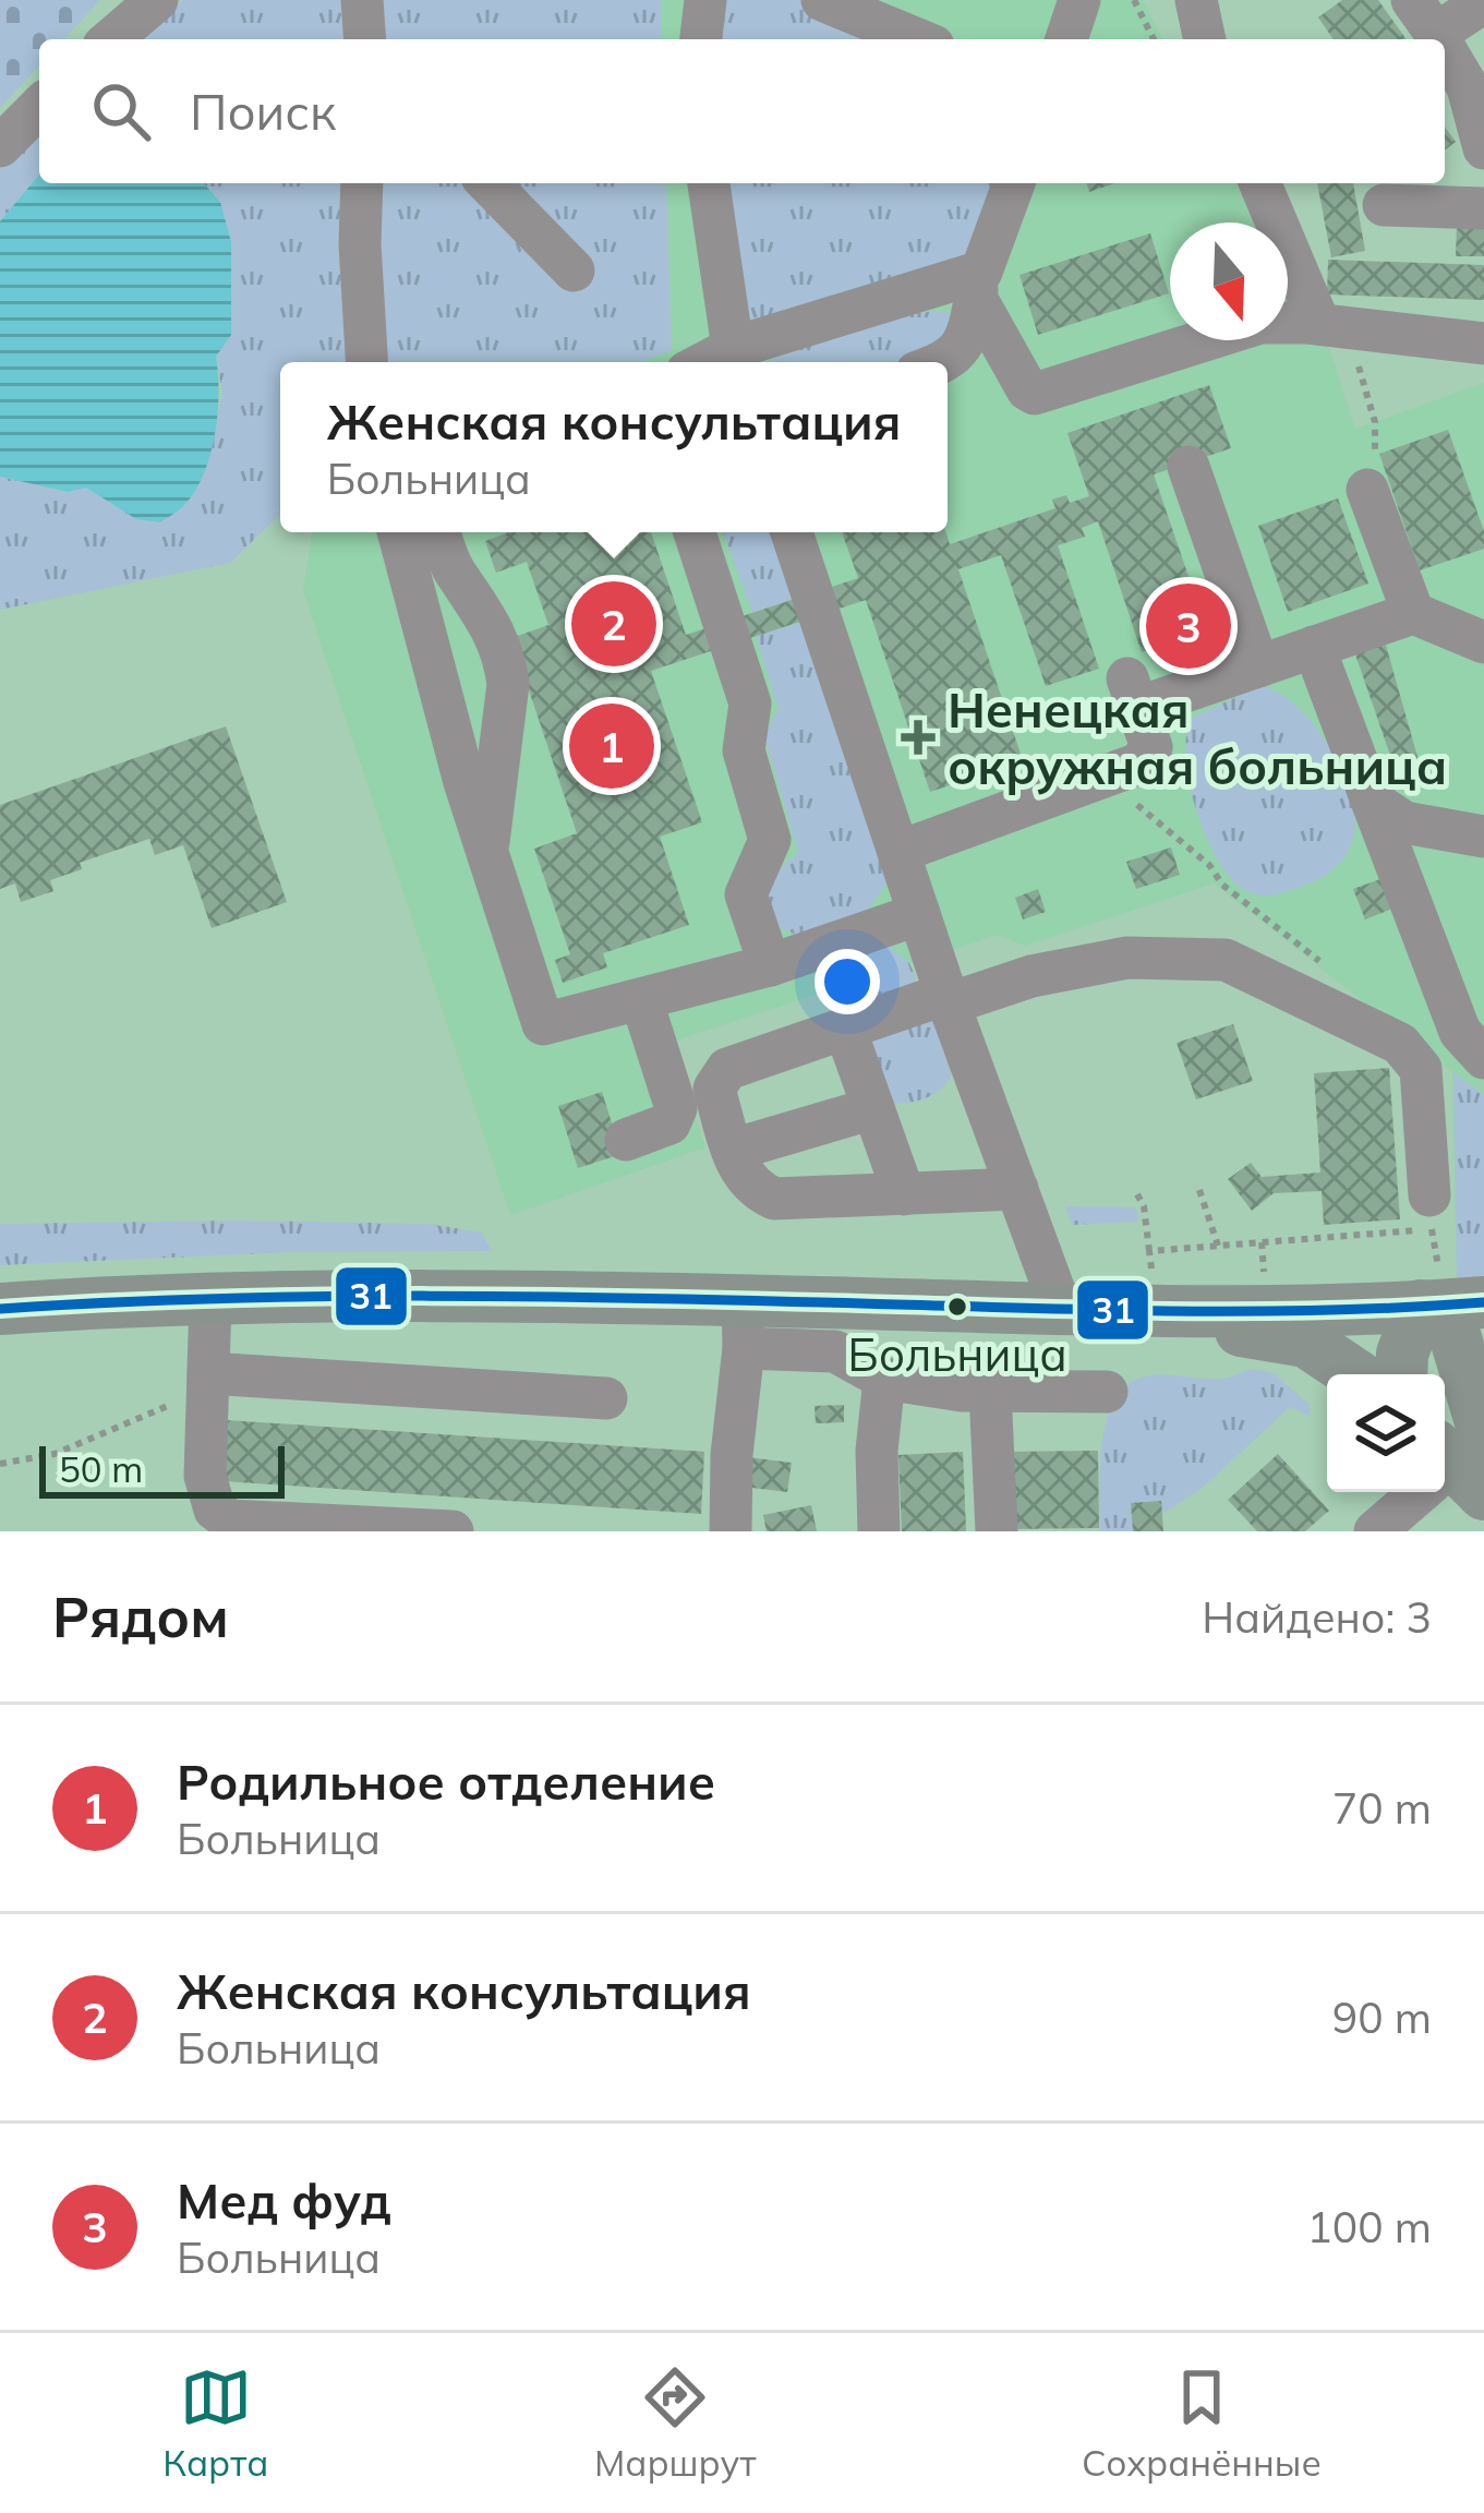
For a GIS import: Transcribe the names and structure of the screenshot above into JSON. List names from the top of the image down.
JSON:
{
  "places": {
    "health": ["Ненецкая окружная больница"],
    "other": ["Больница"]
  },
  "lines": ["transit line 31"],
  "scale_bar": "50 m",
  "north": "bottom",
  "page": {
    "search": "Поиск",
    "popup": ["Женская консультация", "Больница"],
    "pins": ["2", "3", "1"],
    "scale": "50 m",
    "heading": ["Рядом", "Найдено: 3"],
    "list": [
      {
        "mark": "1",
        "name": "Родильное отделение",
        "note": "Больница",
        "value": "70 m"
      },
      {
        "mark": "2",
        "name": "Женская консультация",
        "note": "Больница",
        "value": "90 m"
      },
      {
        "mark": "3",
        "name": "Мед фуд",
        "note": "Больница",
        "value": "100 m"
      }
    ],
    "nav": ["Карта", "Маршрут", "Сохранённые"]
  }
}
